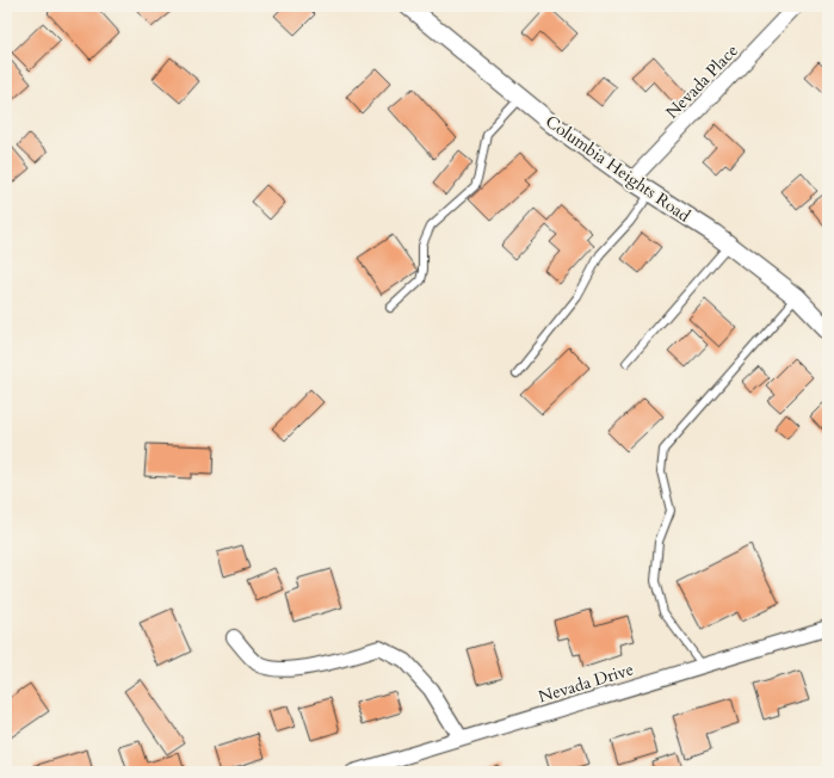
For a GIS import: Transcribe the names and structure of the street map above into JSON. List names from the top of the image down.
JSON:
{
  "streets": {
    "street": ["Nevada Place", "Columbia Heights Road", "Nevada Drive"]
  },
  "crossings": [
    ["Nevada Place", "Columbia Heights Road"]
  ]
}
